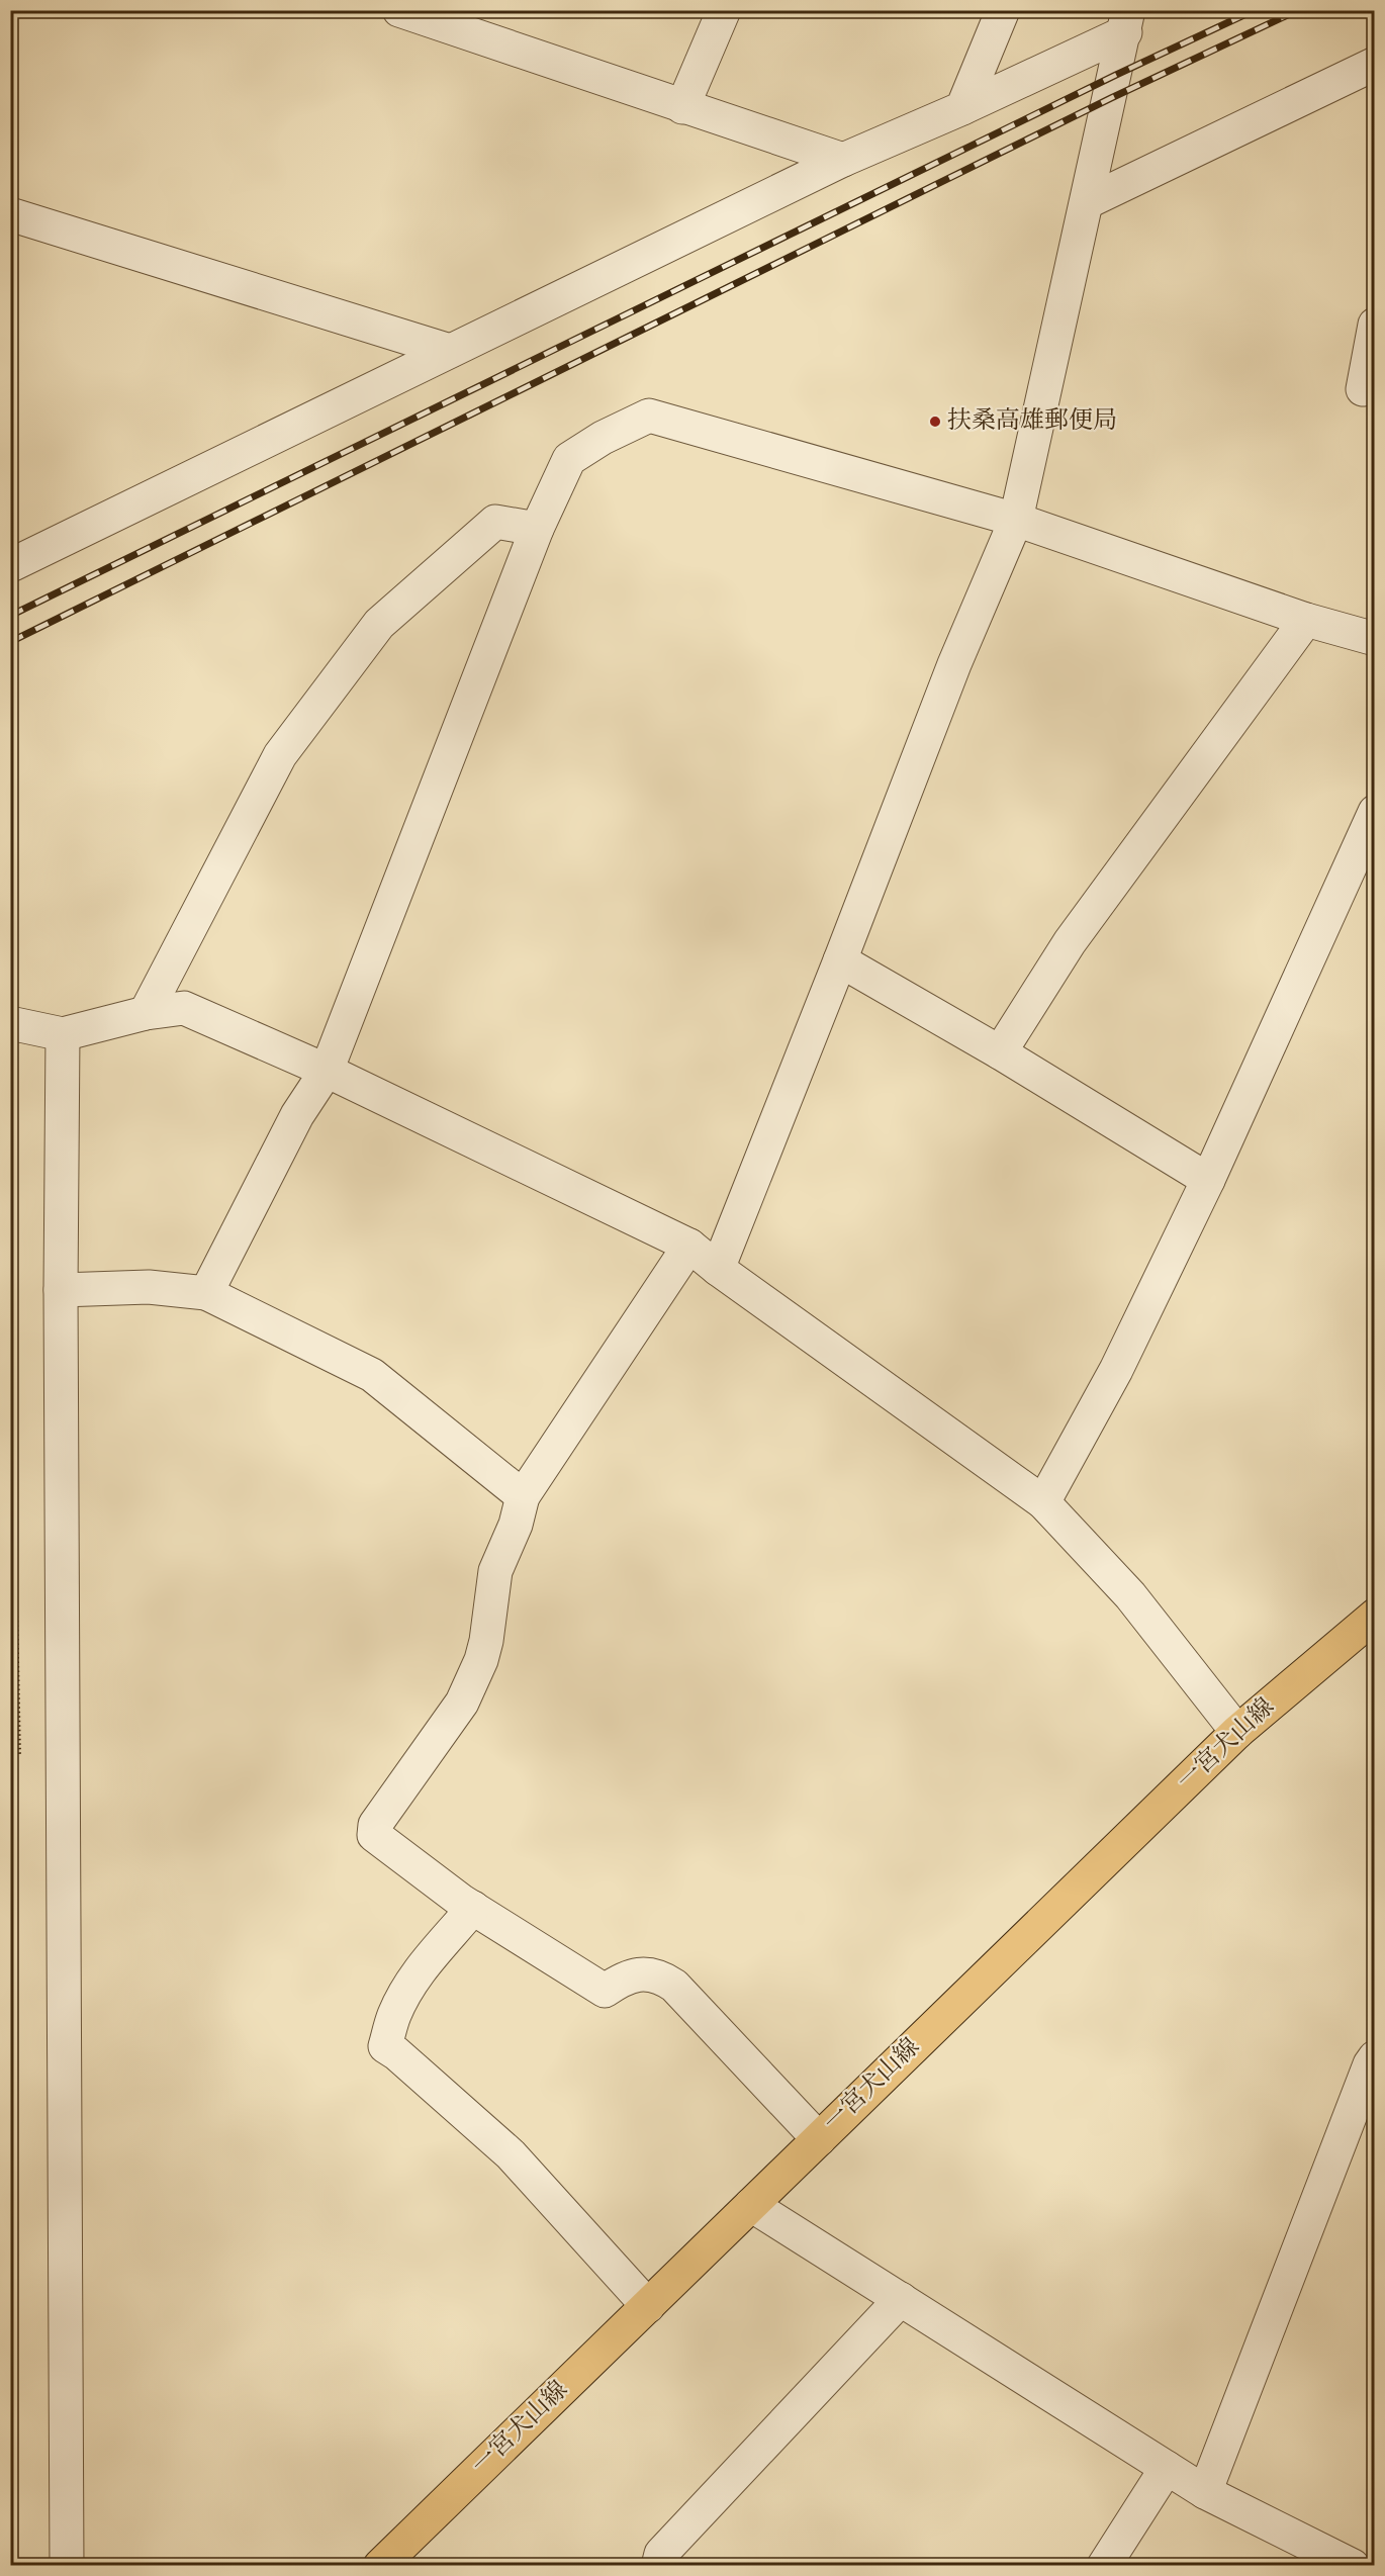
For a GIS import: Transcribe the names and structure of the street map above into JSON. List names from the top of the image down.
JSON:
{
  "streets": {
    "main road": ["一宮犬山線"]
  },
  "places": ["扶桑高雄郵便局"]
}
